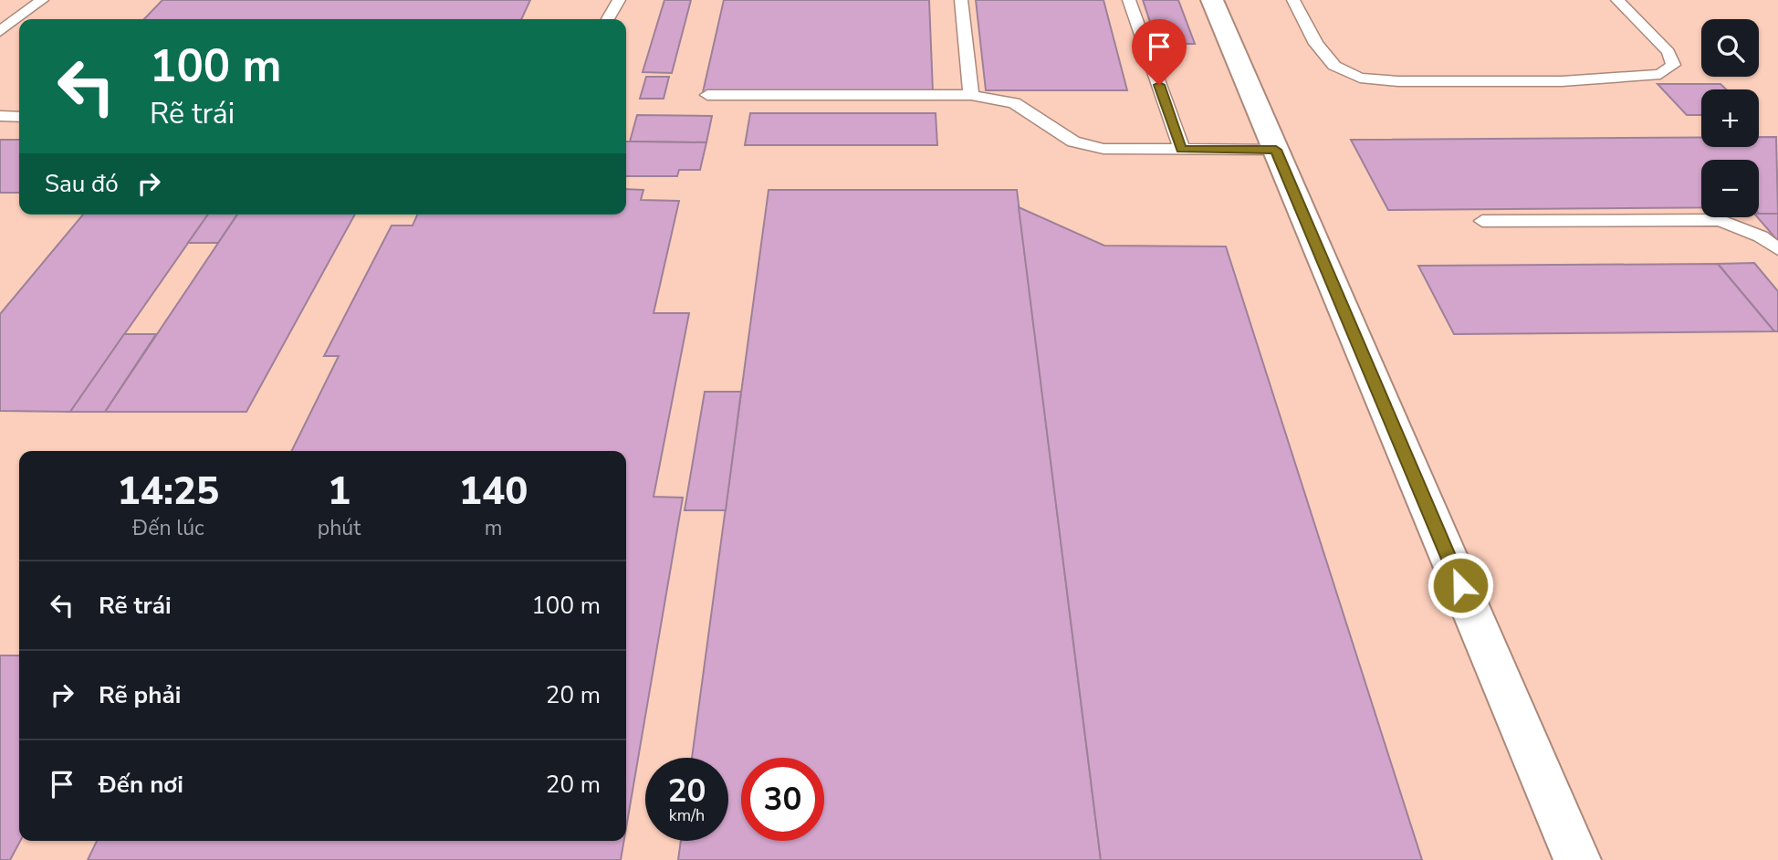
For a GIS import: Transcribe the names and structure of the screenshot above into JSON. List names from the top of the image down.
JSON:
{
  "page": {
    "map_buttons": ["+", "−"],
    "turn": ["100 m", "Rẽ trái"],
    "then": "Sau đó",
    "eta": [
      "14:25",
      "Đến lúc",
      "1",
      "phút",
      "140",
      "m"
    ],
    "list": [
      {
        "name": "Rẽ trái",
        "value": "100 m"
      },
      {
        "name": "Rẽ phải",
        "value": "20 m"
      },
      {
        "name": "Đến nơi",
        "value": "20 m"
      }
    ],
    "speed": "20 km/h",
    "limit": "30"
  }
}
